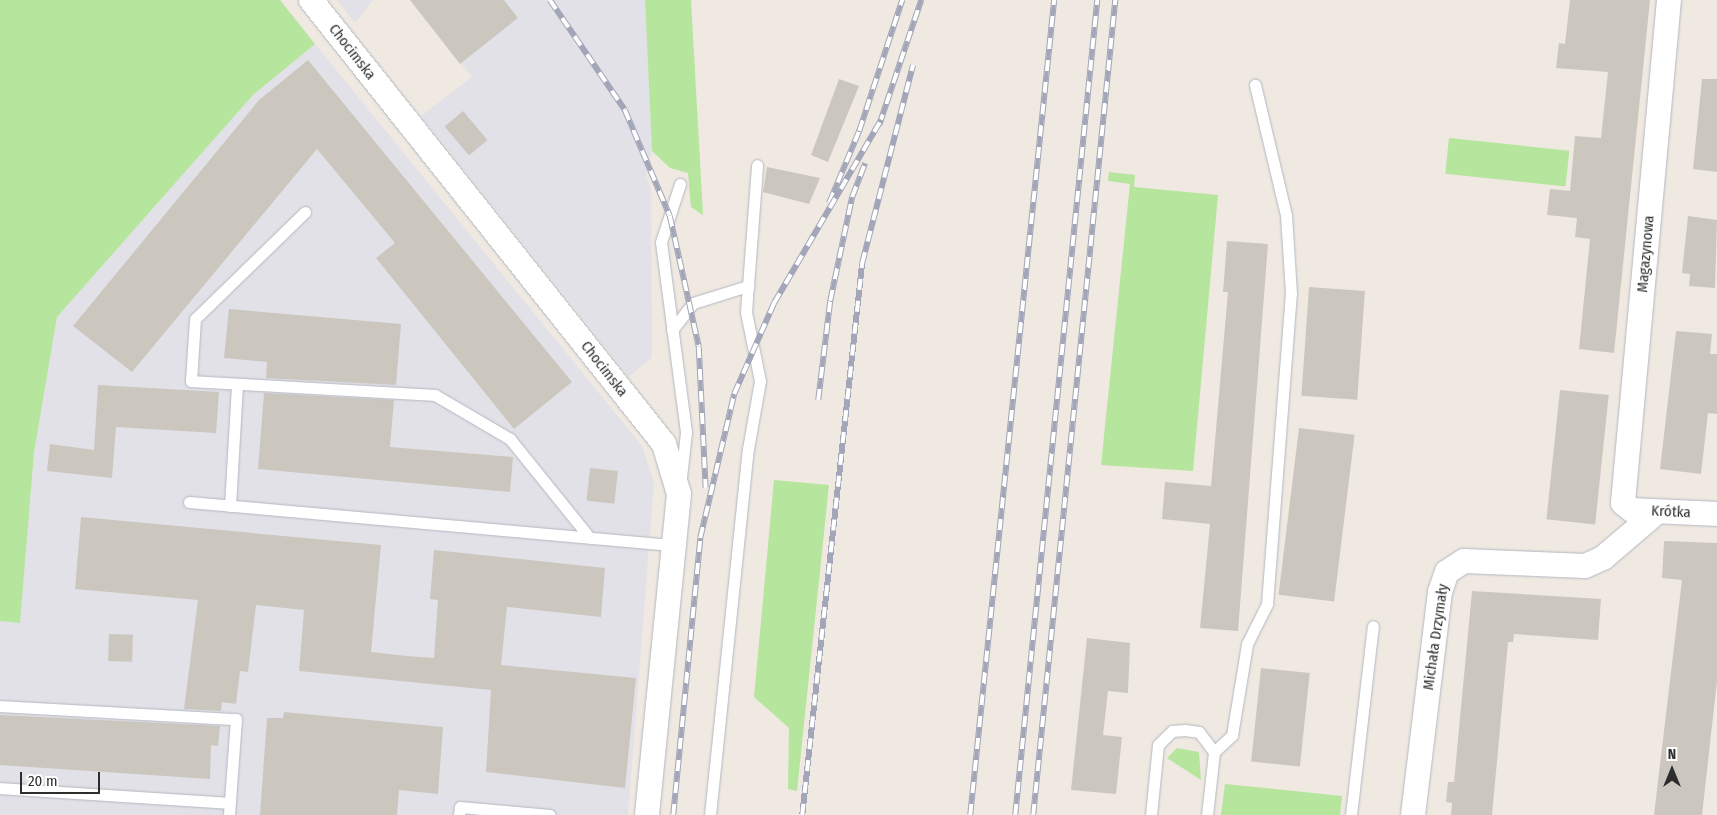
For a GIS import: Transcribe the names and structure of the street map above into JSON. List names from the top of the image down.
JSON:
{
  "streets": {
    "street": [
      "Chocimska",
      "Magazynowa",
      "Krótka",
      "Michała Drzymały"
    ]
  },
  "crossings": [
    ["Magazynowa", "Krótka"],
    ["Krótka", "Michała Drzymały"]
  ],
  "scale_bar": "20 m",
  "north": "top"
}
